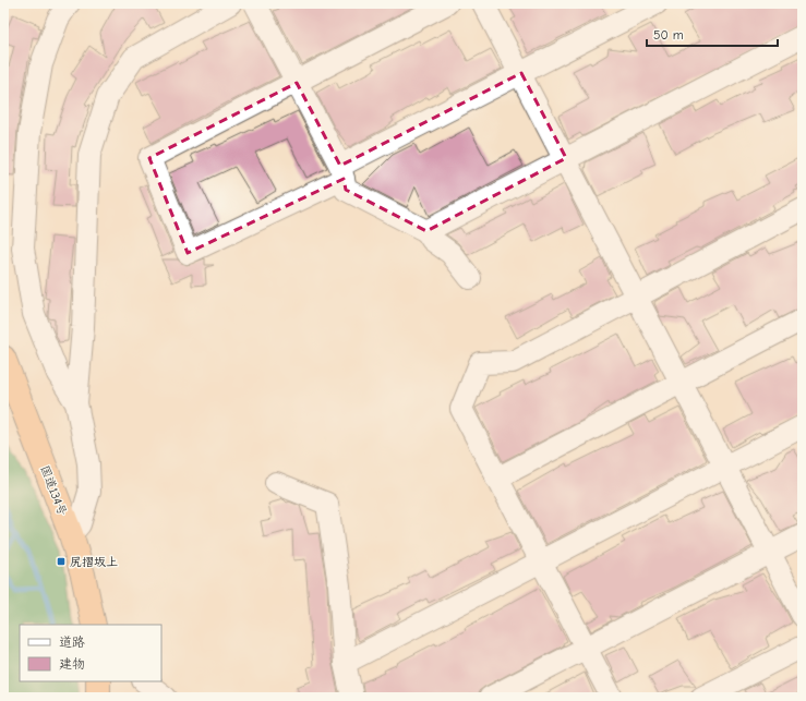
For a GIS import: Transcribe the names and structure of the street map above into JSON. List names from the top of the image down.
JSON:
{
  "streets": {
    "highway": ["国道134号"]
  },
  "places": {
    "transit": ["尻摺坂上"]
  },
  "legend": ["道路", "建物"],
  "scale_bar": "50 m"
}
